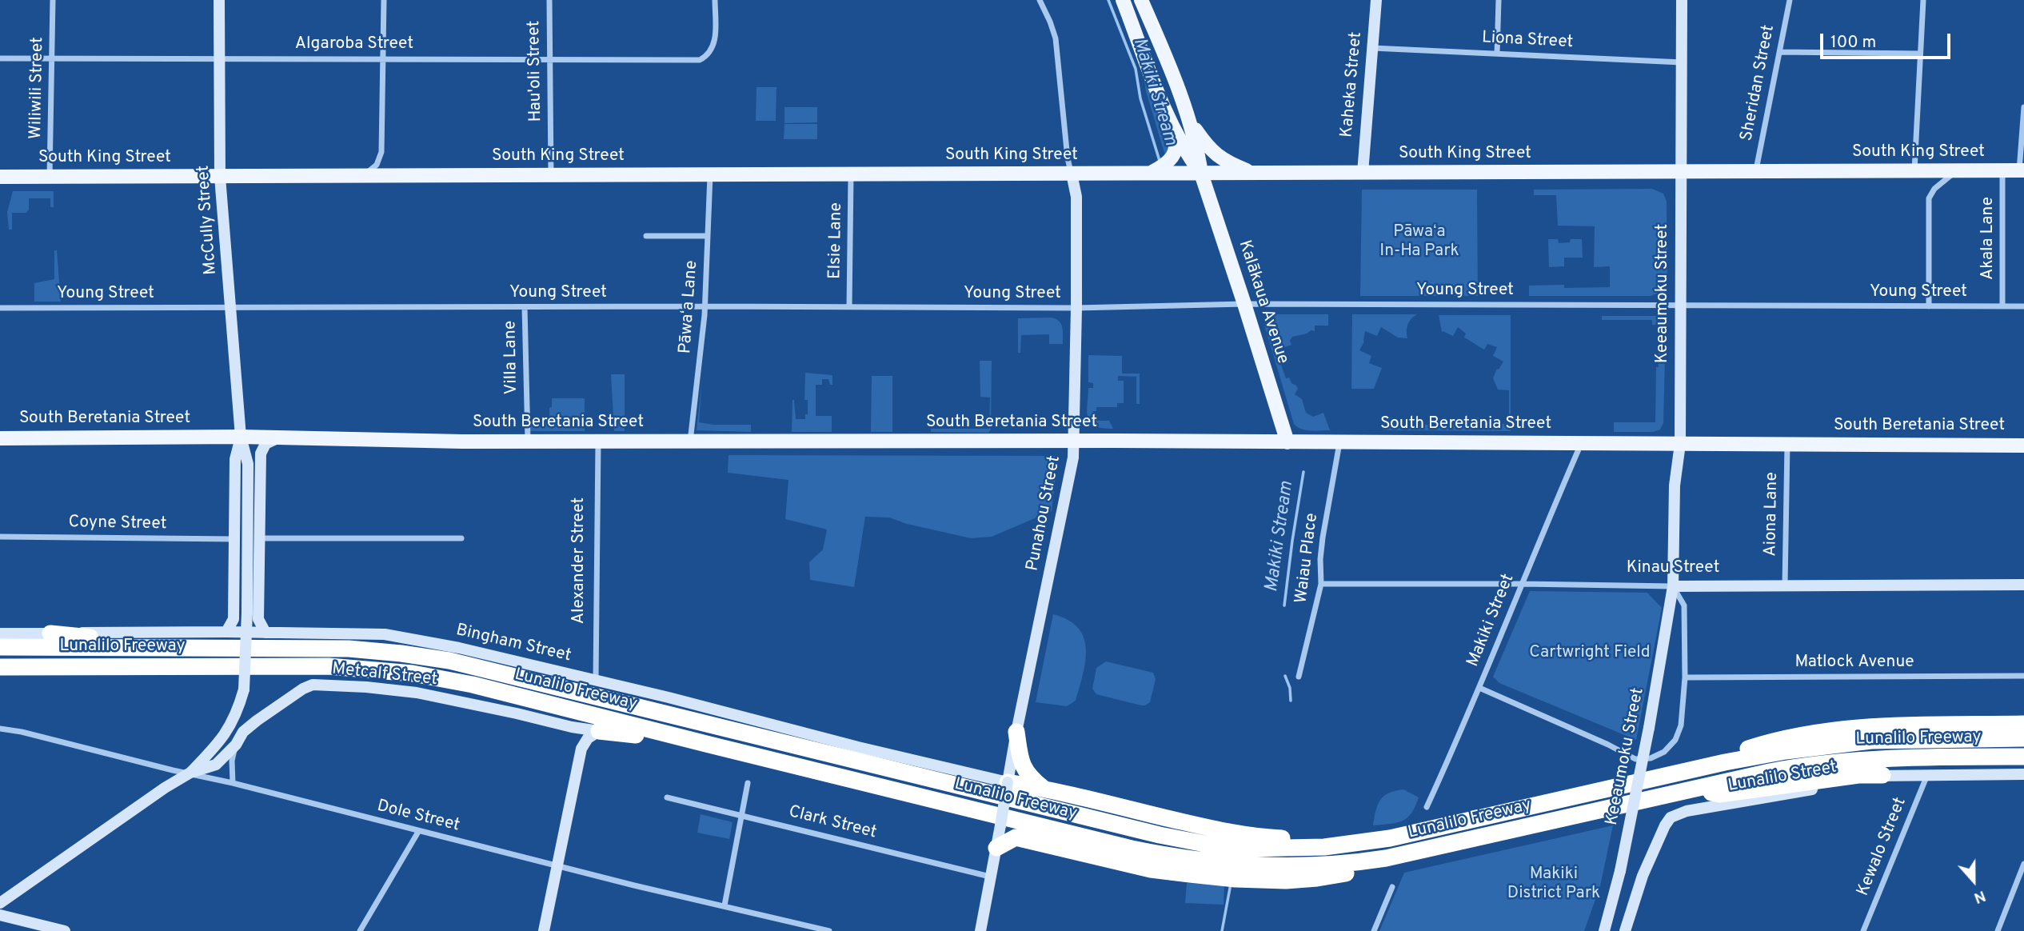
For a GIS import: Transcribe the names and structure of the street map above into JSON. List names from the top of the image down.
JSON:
{
  "streets": {
    "highway": ["Lunalilo Freeway"],
    "main road": [
      "Kaheka Street",
      "South King Street",
      "McCully Street",
      "Keeaumoku Street",
      "Kalākaua Avenue",
      "South Beretania Street",
      "Punahou Street",
      "Kinau Street",
      "Bingham Street",
      "Metcalf Street",
      "Lunalilo Street"
    ],
    "street": [
      "Liona Street",
      "Algaroba Street",
      "Hau'oli Street",
      "Sheridan Street",
      "Wiliwili Street",
      "Akala Lane",
      "Elsie Lane",
      "Young Street",
      "Pāwaʻa Lane",
      "Villa Lane",
      "Aiona Lane",
      "Coyne Street",
      "Waiau Place",
      "Alexander Street",
      "Makiki Street",
      "Matlock Avenue",
      "Dole Street",
      "Clark Street",
      "Kewalo Street"
    ]
  },
  "crossings": [
    ["Liona Street", "Kaheka Street"],
    ["Liona Street", "Keeaumoku Street"],
    ["Algaroba Street", "Hau'oli Street"],
    ["Algaroba Street", "Wiliwili Street"],
    ["Algaroba Street", "McCully Street"],
    ["Hau'oli Street", "South King Street"],
    ["Sheridan Street", "South King Street"],
    ["Kaheka Street", "South King Street"],
    ["Wiliwili Street", "South King Street"],
    ["South King Street", "McCully Street"],
    ["South King Street", "Akala Lane"],
    ["South King Street", "Elsie Lane"],
    ["South King Street", "Keeaumoku Street"],
    ["South King Street", "Kalākaua Avenue"],
    ["South King Street", "Pāwaʻa Lane"],
    ["South King Street", "Punahou Street"],
    ["McCully Street", "Young Street"],
    ["McCully Street", "South Beretania Street"],
    ["McCully Street", "Coyne Street"],
    ["McCully Street", "Bingham Street"],
    ["McCully Street", "Metcalf Street"],
    ["McCully Street", "Dole Street"],
    ["Akala Lane", "Young Street"],
    ["Elsie Lane", "Young Street"],
    ["Young Street", "Keeaumoku Street"],
    ["Young Street", "Kalākaua Avenue"],
    ["Young Street", "Pāwaʻa Lane"],
    ["Young Street", "Villa Lane"],
    ["Young Street", "Punahou Street"],
    ["Keeaumoku Street", "South Beretania Street"],
    ["Keeaumoku Street", "Kinau Street"],
    ["Keeaumoku Street", "Makiki Street"],
    ["Keeaumoku Street", "Matlock Avenue"],
    ["Kalākaua Avenue", "South Beretania Street"],
    ["Pāwaʻa Lane", "South Beretania Street"],
    ["Villa Lane", "South Beretania Street"],
    ["South Beretania Street", "Punahou Street"],
    ["South Beretania Street", "Aiona Lane"],
    ["South Beretania Street", "Waiau Place"],
    ["South Beretania Street", "Alexander Street"],
    ["South Beretania Street", "Makiki Street"],
    ["Punahou Street", "Bingham Street"],
    ["Punahou Street", "Clark Street"],
    ["Aiona Lane", "Kinau Street"],
    ["Waiau Place", "Kinau Street"],
    ["Alexander Street", "Bingham Street"],
    ["Kinau Street", "Makiki Street"],
    ["Metcalf Street", "Dole Street"],
    ["Lunalilo Street", "Kewalo Street"]
  ],
  "water": ["Makiki Stream"],
  "parks": ["Pāwaʻa In-Ha Park", "Cartwright Field", "Makiki District Park"],
  "scale_bar": "100 m",
  "north": "bottom"
}
